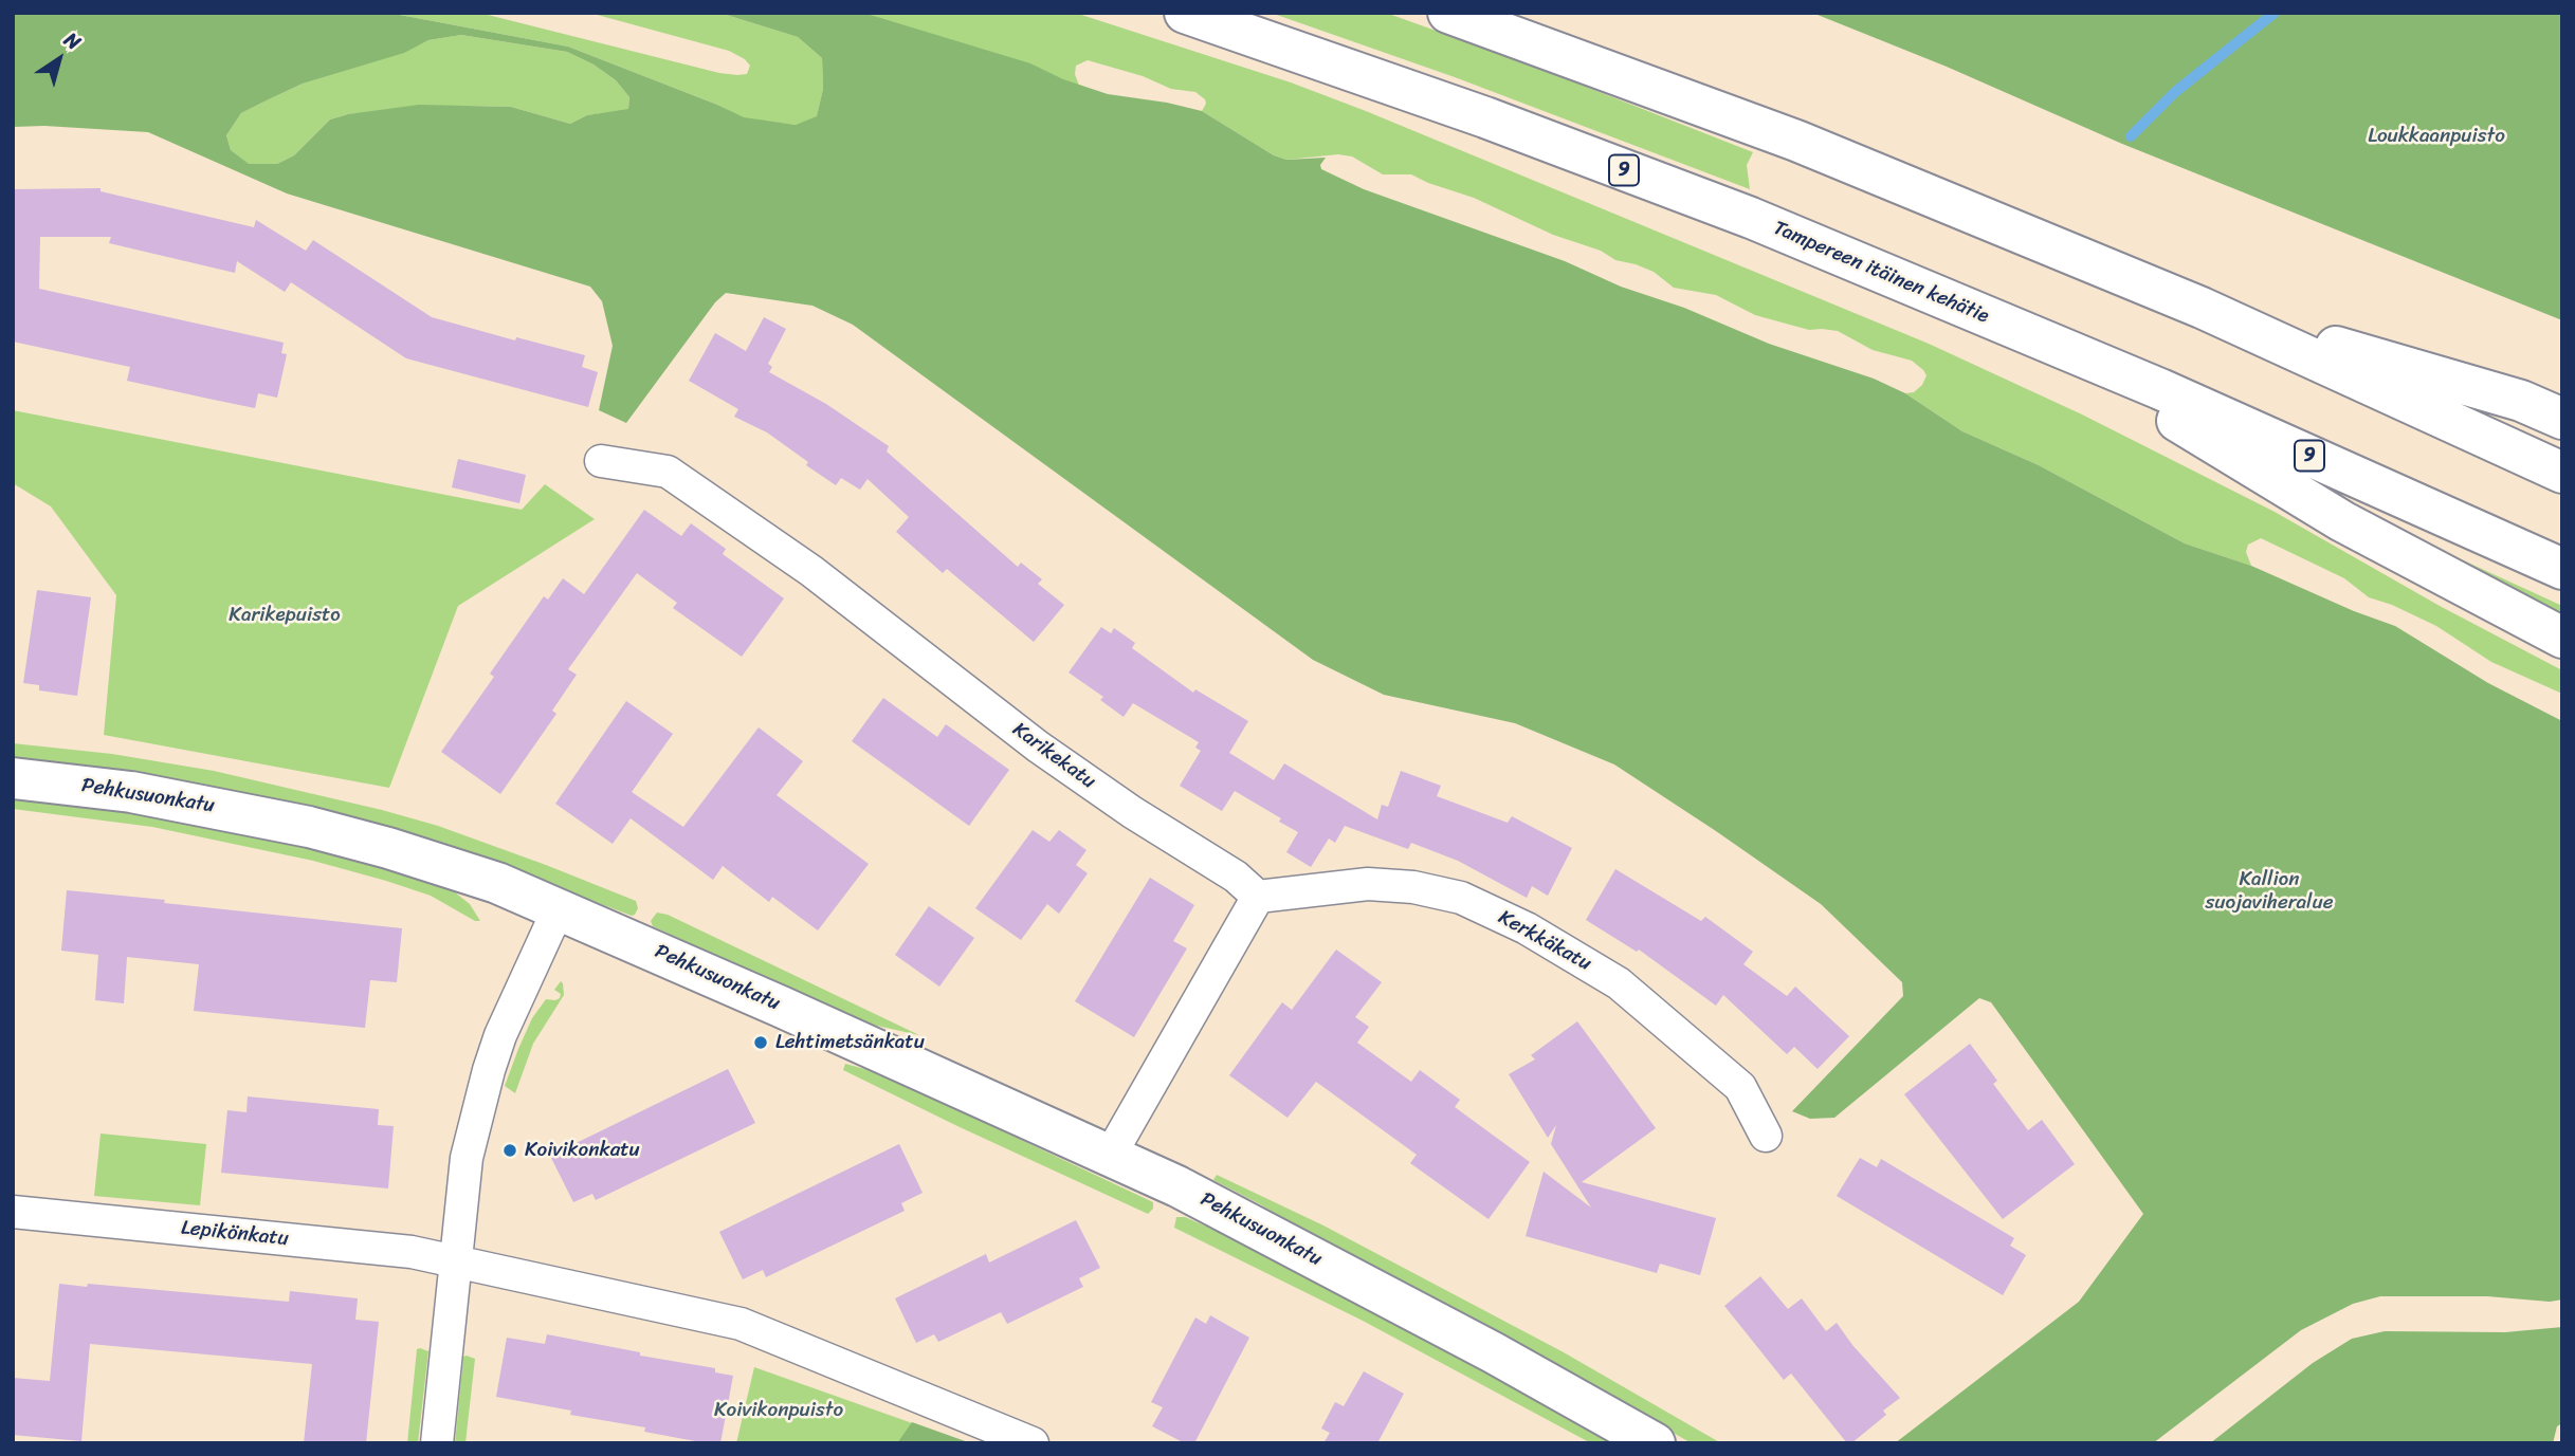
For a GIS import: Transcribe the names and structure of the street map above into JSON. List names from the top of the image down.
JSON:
{
  "streets": {
    "main road": ["9", "Tampereen itäinen kehätie", "Pehkusuonkatu"],
    "street": ["Karikekatu", "Kerkkäkatu", "Lepikönkatu"]
  },
  "crossings": [
    ["Karikekatu", "Kerkkäkatu"]
  ],
  "parks": [
    "Loukkaanpuisto",
    "Karikepuisto",
    "Kallion suojaviheralue",
    "Koivikonpuisto"
  ],
  "places": ["Lehtimetsänkatu", "Koivikonkatu"],
  "north": "top right"
}
